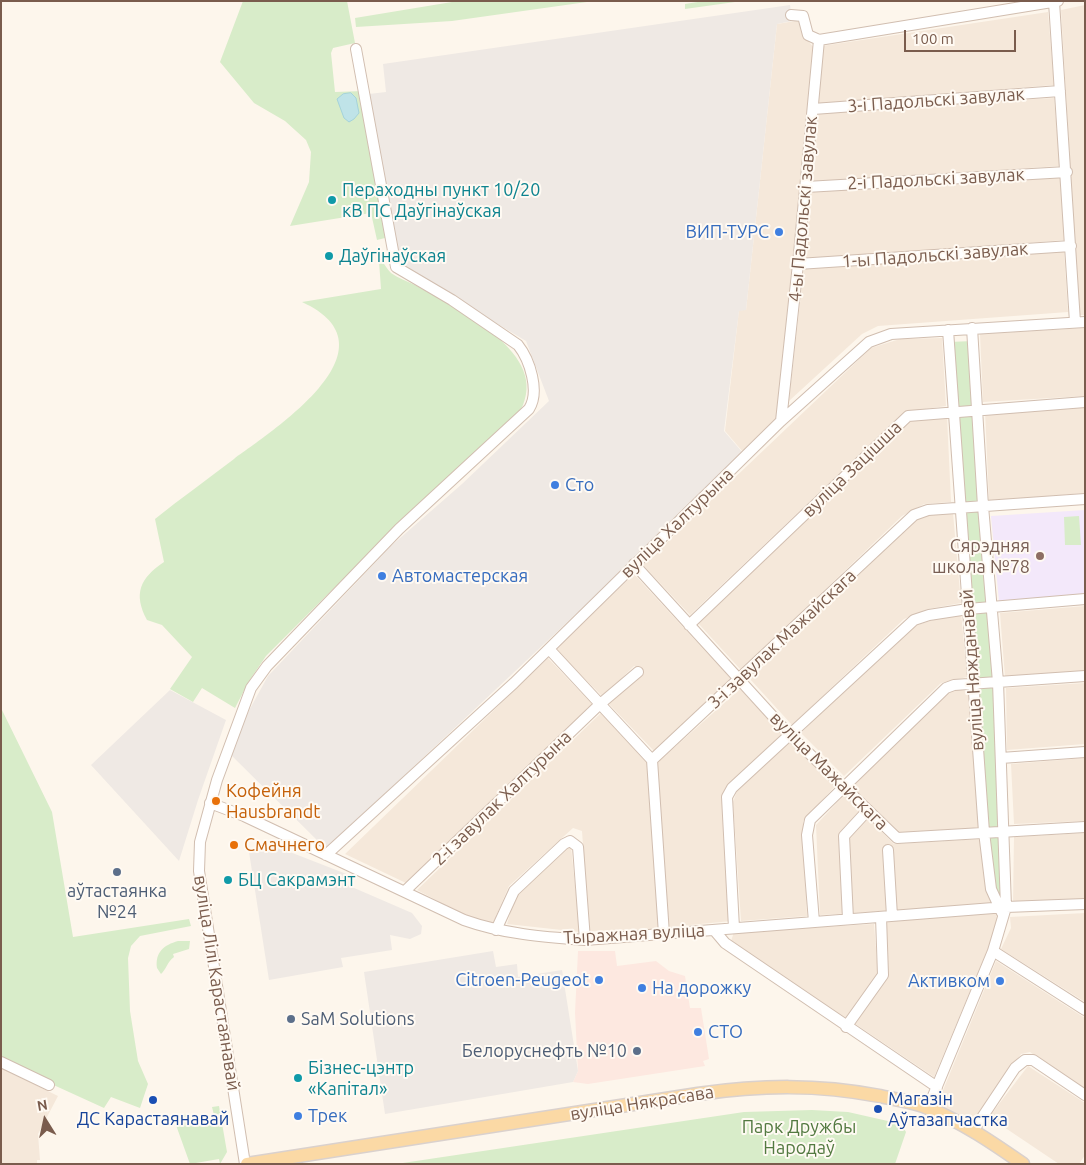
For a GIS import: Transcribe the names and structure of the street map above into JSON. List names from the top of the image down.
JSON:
{
  "streets": {
    "main road": ["вуліца Някрасава"],
    "street": [
      "3-і Падольскі завулак",
      "2-і Падольскі завулак",
      "4-ы Падольскі завулак",
      "1-ы Падольскі завулак",
      "вуліца Зацішша",
      "вуліца Халтурына",
      "3-і завулак Мажайскага",
      "вуліца Няжданавай",
      "вуліца Мажайскага",
      "2-і завулак Халтурына",
      "Тыражная вуліца",
      "вуліца Лілі Карастаянавай"
    ]
  },
  "crossings": [
    ["3-і Падольскі завулак", "4-ы Падольскі завулак"],
    ["2-і Падольскі завулак", "4-ы Падольскі завулак"],
    ["4-ы Падольскі завулак", "1-ы Падольскі завулак"],
    ["4-ы Падольскі завулак", "вуліца Халтурына"],
    ["вуліца Зацішша", "вуліца Няжданавай"],
    ["вуліца Зацішша", "вуліца Мажайскага"],
    ["вуліца Халтурына", "вуліца Няжданавай"],
    ["вуліца Халтурына", "вуліца Мажайскага"],
    ["вуліца Халтурына", "Тыражная вуліца"],
    ["3-і завулак Мажайскага", "вуліца Няжданавай"],
    ["3-і завулак Мажайскага", "вуліца Мажайскага"],
    ["вуліца Няжданавай", "вуліца Мажайскага"],
    ["вуліца Няжданавай", "Тыражная вуліца"],
    ["вуліца Няжданавай", "вуліца Някрасава"],
    ["2-і завулак Халтурына", "Тыражная вуліца"],
    ["Тыражная вуліца", "вуліца Лілі Карастаянавай"],
    ["вуліца Лілі Карастаянавай", "вуліца Някрасава"]
  ],
  "parks": ["Парк Дружбы Народаў"],
  "places": [
    "Пераходны пункт 10/20 кВ ПС Даўгінаўская",
    "ВИП-ТУРС",
    "Даўгінаўская",
    "Сто",
    "Сярэдняя школа №78",
    "Автомастерская",
    "Кофейня Hausbrandt",
    "Смачнего",
    "аўтастаянка №24",
    "БЦ Сакрамэнт",
    "Citroen-Peugeot",
    "Активком",
    "На дорожку",
    "SaM Solutions",
    "СТО",
    "Белоруснефть №10",
    "Бізнес-цэнтр «Капітал»",
    "ДС Карастаянавай",
    "Магазін Аўтазапчастка",
    "Трек"
  ],
  "scale_bar": "100 m",
  "north": "top"
}
